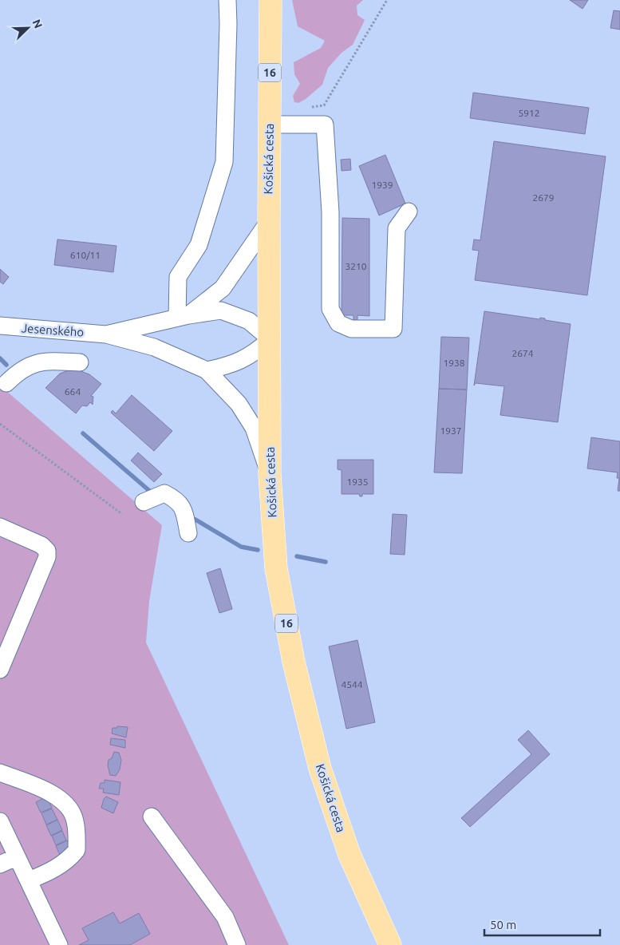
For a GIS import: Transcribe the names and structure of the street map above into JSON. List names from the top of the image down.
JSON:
{
  "streets": {
    "main road": ["16", "Košická cesta"],
    "street": ["Jesenského"]
  },
  "house_numbers": [
    "5912",
    "1939",
    "2679",
    "610/11",
    "3210",
    "2674",
    "1938",
    "664",
    "1937",
    "1935",
    "4544"
  ],
  "scale_bar": "50 m",
  "north": "top right"
}
